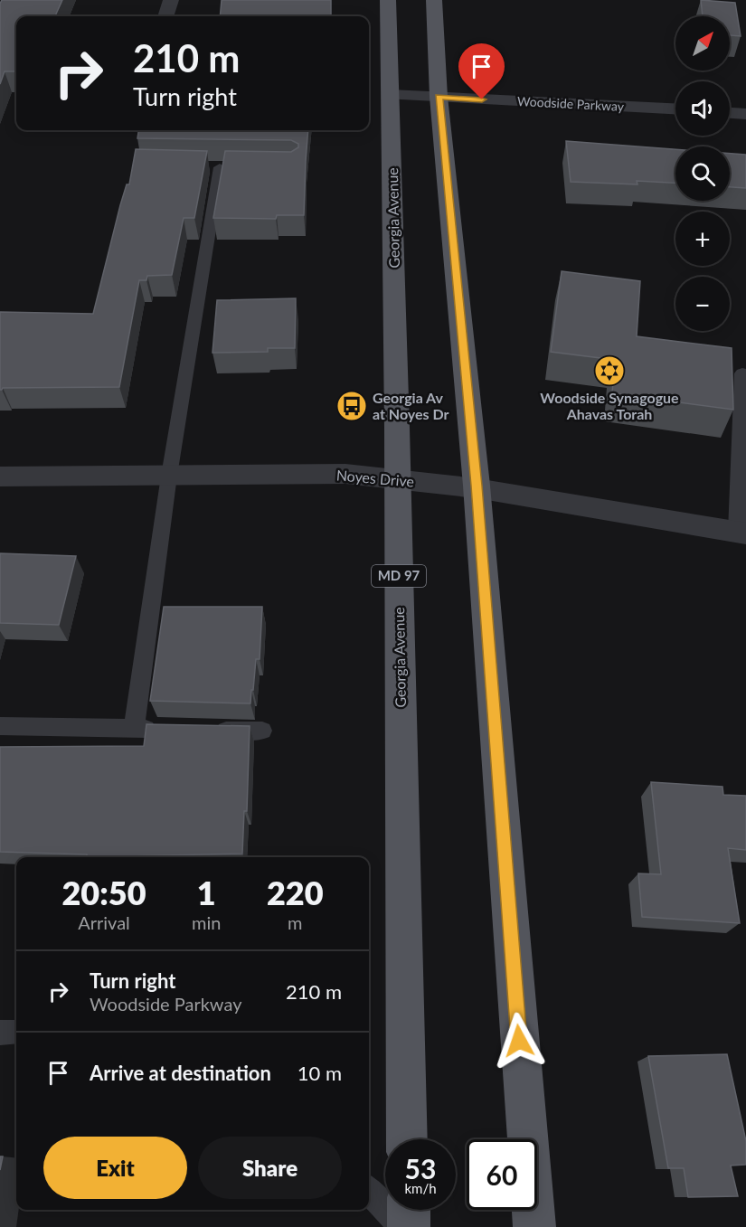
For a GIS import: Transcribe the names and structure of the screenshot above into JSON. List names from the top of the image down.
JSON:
{
  "streets": {
    "main road": ["Georgia Avenue", "MD 97"],
    "street": ["Woodside Parkway", "Noyes Drive"]
  },
  "crossings": [
    ["Woodside Parkway", "Georgia Avenue"],
    ["Georgia Avenue", "Noyes Drive"]
  ],
  "places": {
    "synagogue": ["Woodside Synagogue Ahavas Torah"],
    "bus stop": ["Georgia Av at Noyes Dr"]
  },
  "north": "top right",
  "page": {
    "map_buttons": ["+", "−"],
    "turn": ["210 m", "Turn right"],
    "eta": [
      "20:50",
      "Arrival",
      "1",
      "min",
      "220",
      "m"
    ],
    "list": [
      {
        "name": "Turn right",
        "note": "Woodside Parkway",
        "value": "210 m"
      },
      {
        "name": "Arrive at destination",
        "value": "10 m"
      }
    ],
    "buttons": ["Exit", "Share"],
    "speed": "53 km/h",
    "limit": "60"
  }
}
